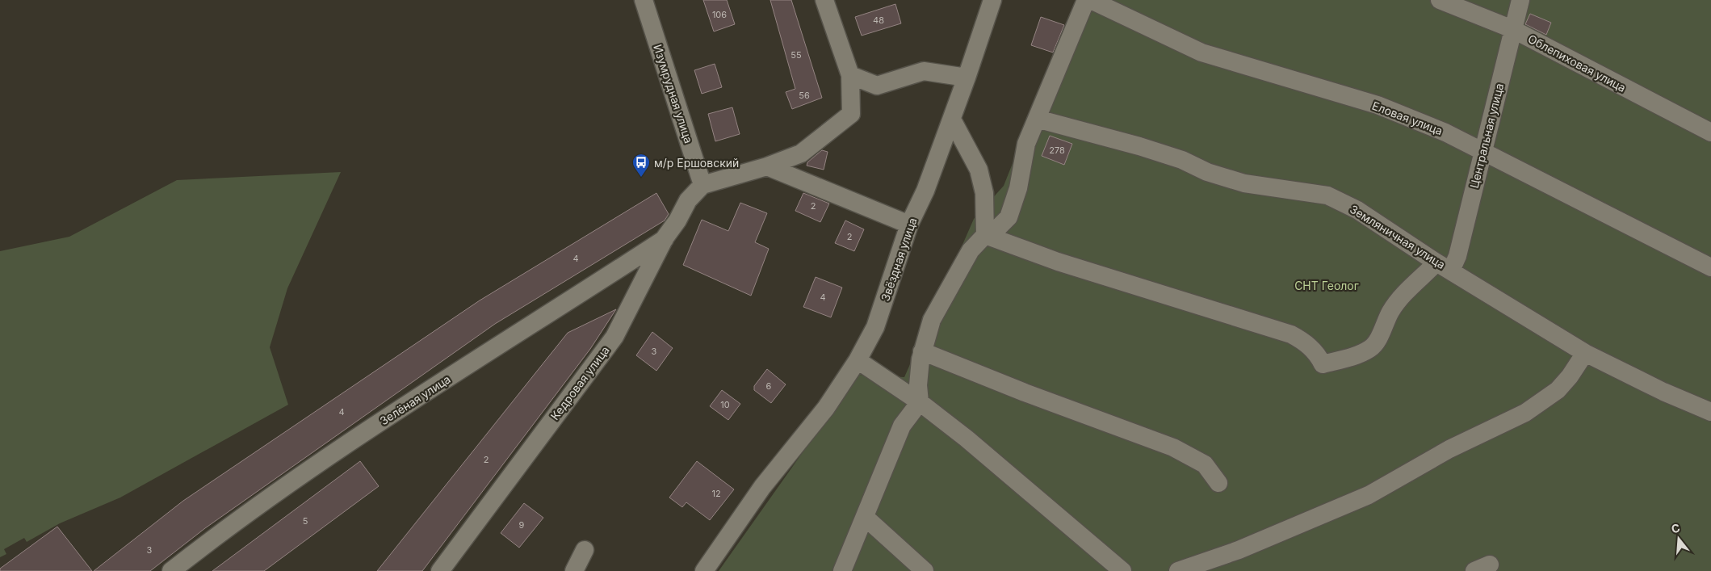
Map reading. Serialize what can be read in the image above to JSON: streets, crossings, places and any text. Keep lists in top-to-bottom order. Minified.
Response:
{"streets":{"street":["Облепиховая улица","Изумрудная улица","Еловая улица","Центральная улица","Земляничная улица","Звёздная улица","Кедровая улица","Зелёная улица"]},"crossings":[["Облепиховая улица","Центральная улица"],["Изумрудная улица","Кедровая улица"],["Еловая улица","Центральная улица"],["Центральная улица","Земляничная улица"],["Кедровая улица","Зелёная улица"]],"parks":["СНТ Геолог"],"places":{"bus stop":["м/р Ершовский"]},"house_numbers":["106","48","55","56","278","2","2","4","4","3","6","10","4","2","12","5","9","3"],"north":"top"}
